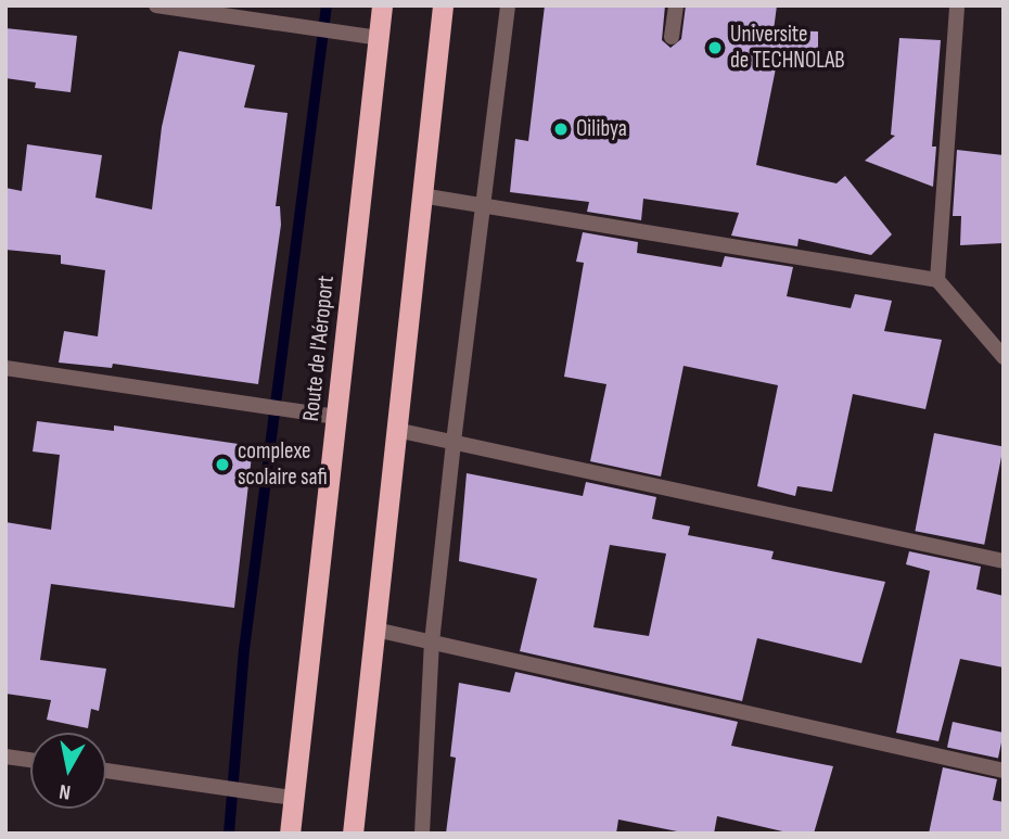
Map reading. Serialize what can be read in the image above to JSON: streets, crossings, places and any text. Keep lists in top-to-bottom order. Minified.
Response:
{"streets":{"highway":["Route de l'Aéroport"]},"places":["Universite de TECHNOLAB","Oilibya","complexe scolaire safi"],"north":"bottom"}
